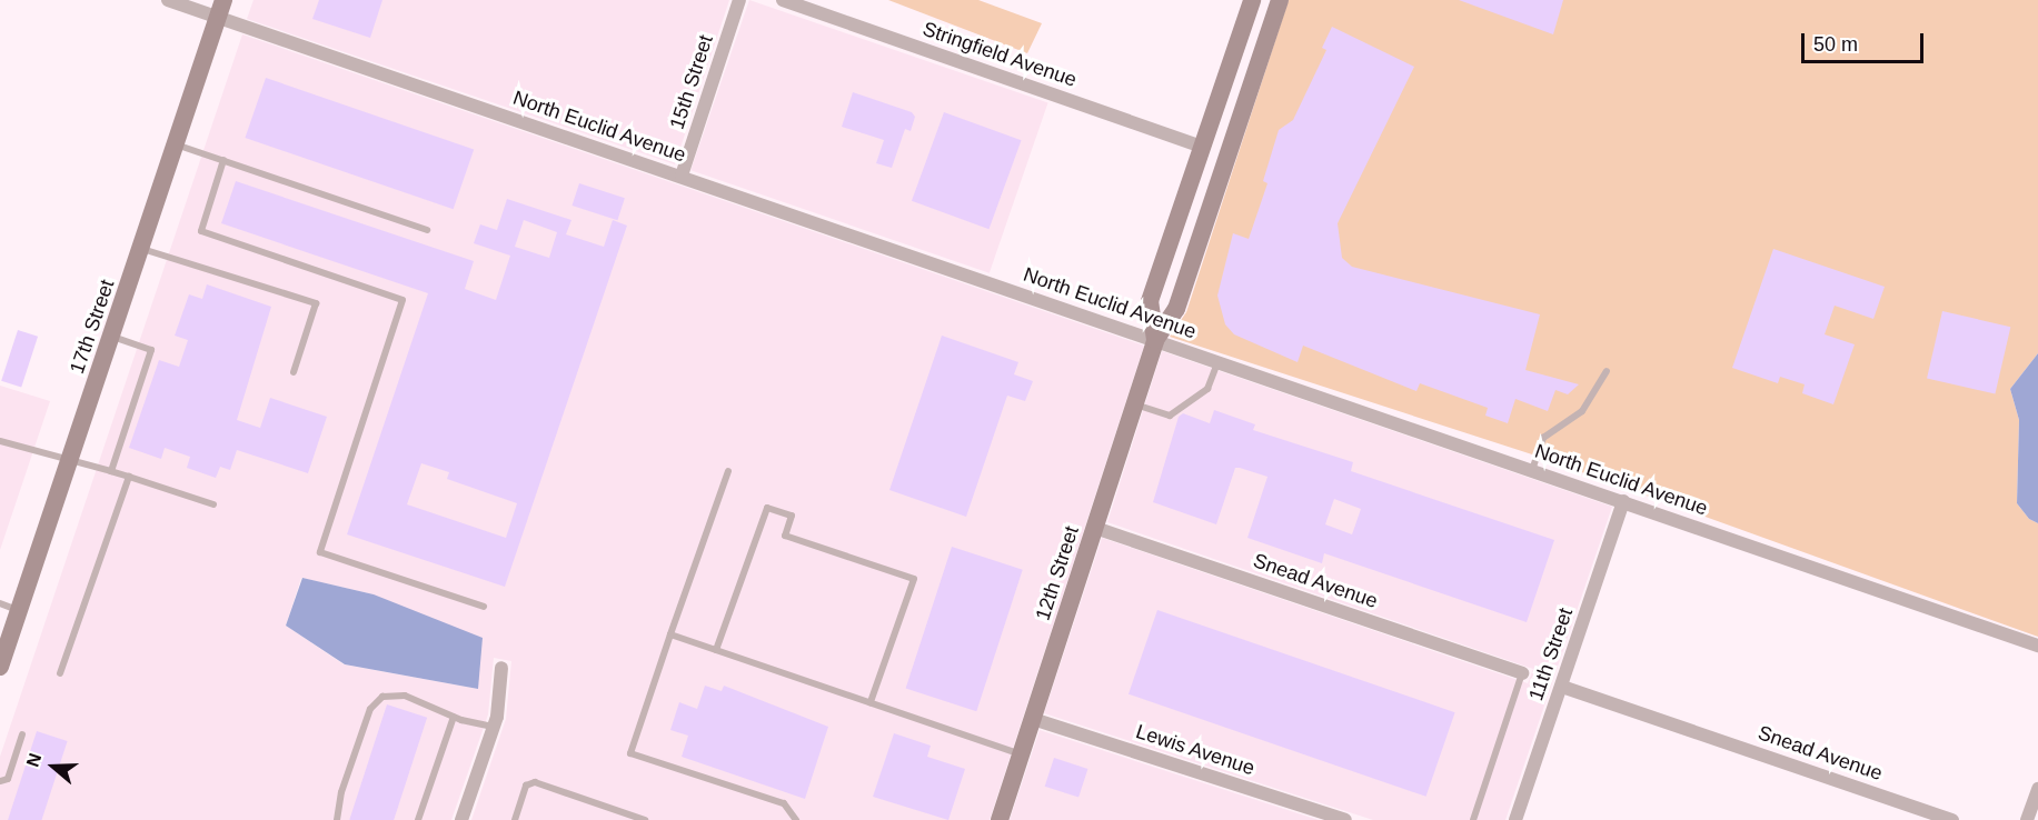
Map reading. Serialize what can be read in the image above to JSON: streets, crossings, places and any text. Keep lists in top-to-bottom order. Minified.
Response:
{"streets":{"street":["Stringfield Avenue","15th Street","North Euclid Avenue","17th Street","12th Street","Snead Avenue","11th Street","Lewis Avenue"]},"crossings":[["Stringfield Avenue","12th Street"],["15th Street","North Euclid Avenue"],["North Euclid Avenue","17th Street"],["North Euclid Avenue","12th Street"],["North Euclid Avenue","11th Street"],["12th Street","Snead Avenue"],["12th Street","Lewis Avenue"],["Snead Avenue","11th Street"]],"scale_bar":"50 m","north":"left"}
